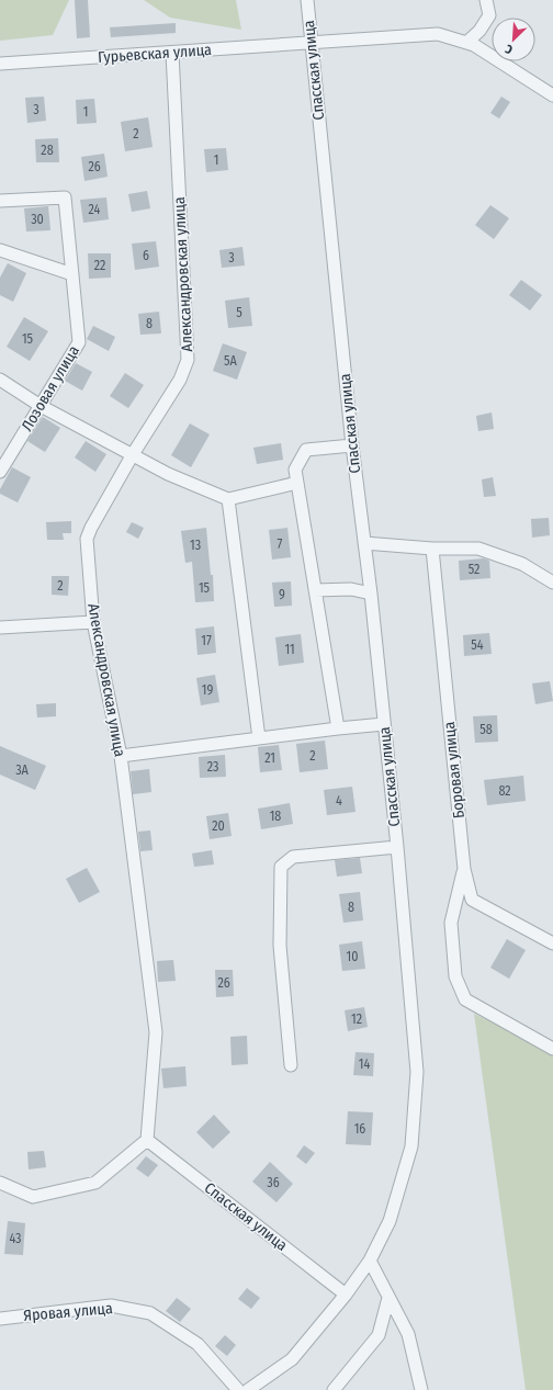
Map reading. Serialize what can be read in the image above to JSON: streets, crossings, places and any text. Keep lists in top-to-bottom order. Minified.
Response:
{"streets":{"street":["Гурьевская улица","Спасская улица","Александровская улица","Лозовая улица","Боровая улица","Яровая улица"]},"crossings":[["Гурьевская улица","Спасская улица"],["Гурьевская улица","Александровская улица"],["Спасская улица","Александровская улица"]],"house_numbers":["3","1","2","28","1","26","24","30","6","3","22","5","8","15","5А","7","13","52","2","15","9","17","54","11","19","58","2","21","23","3А","82","4","18","20","8","10","26","12","14","16","36","43"],"north":"bottom left"}
